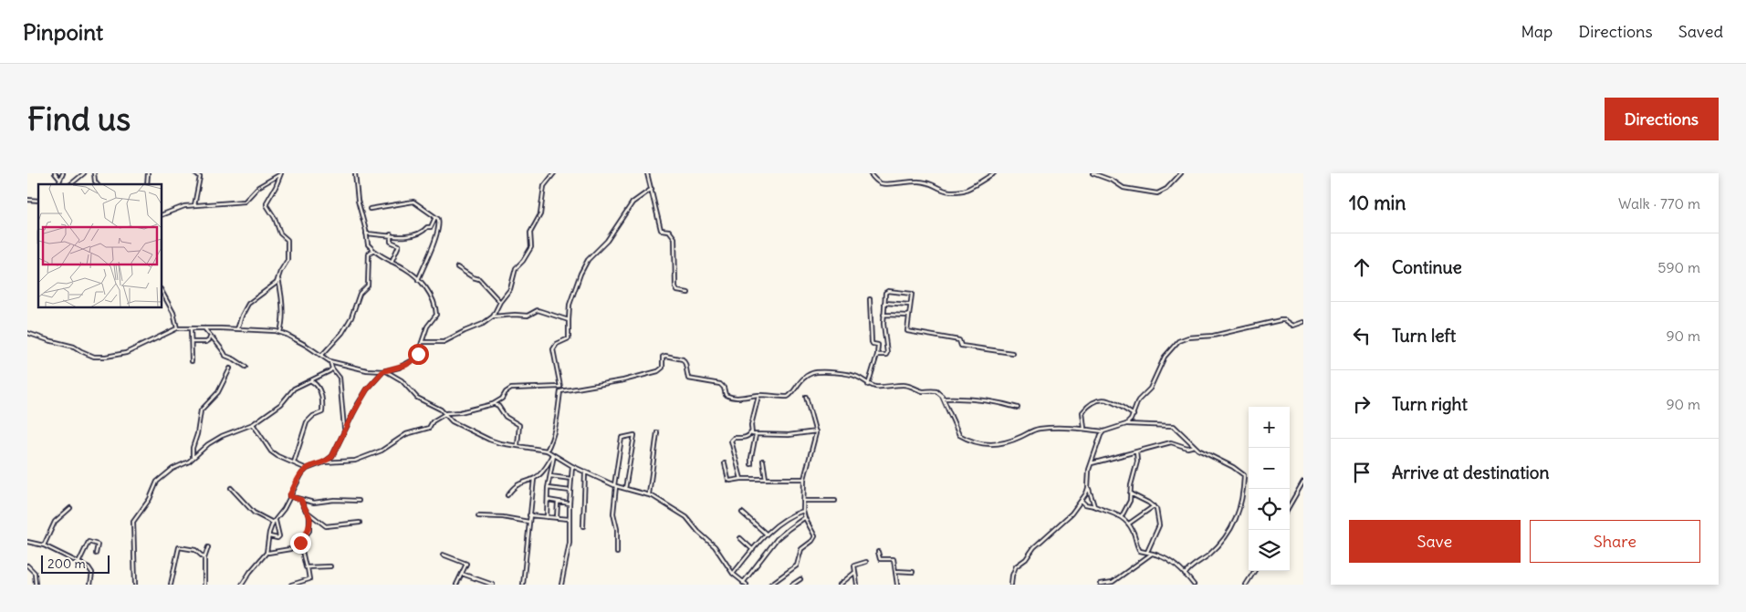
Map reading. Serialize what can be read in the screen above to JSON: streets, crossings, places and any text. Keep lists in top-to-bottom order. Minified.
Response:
{"scale_bar":"200 m","page":{"header":"Pinpoint","nav":["Map","Directions","Saved"],"buttons":["Directions",["Save","Share"]],"title":"Find us","heading":["10 min","Walk · 770 m"],"list":[["Continue","590 m"],["Turn left","90 m"],["Turn right","90 m"],"Arrive at destination"],"map_buttons":["+","−"],"scale":"200 m"}}
